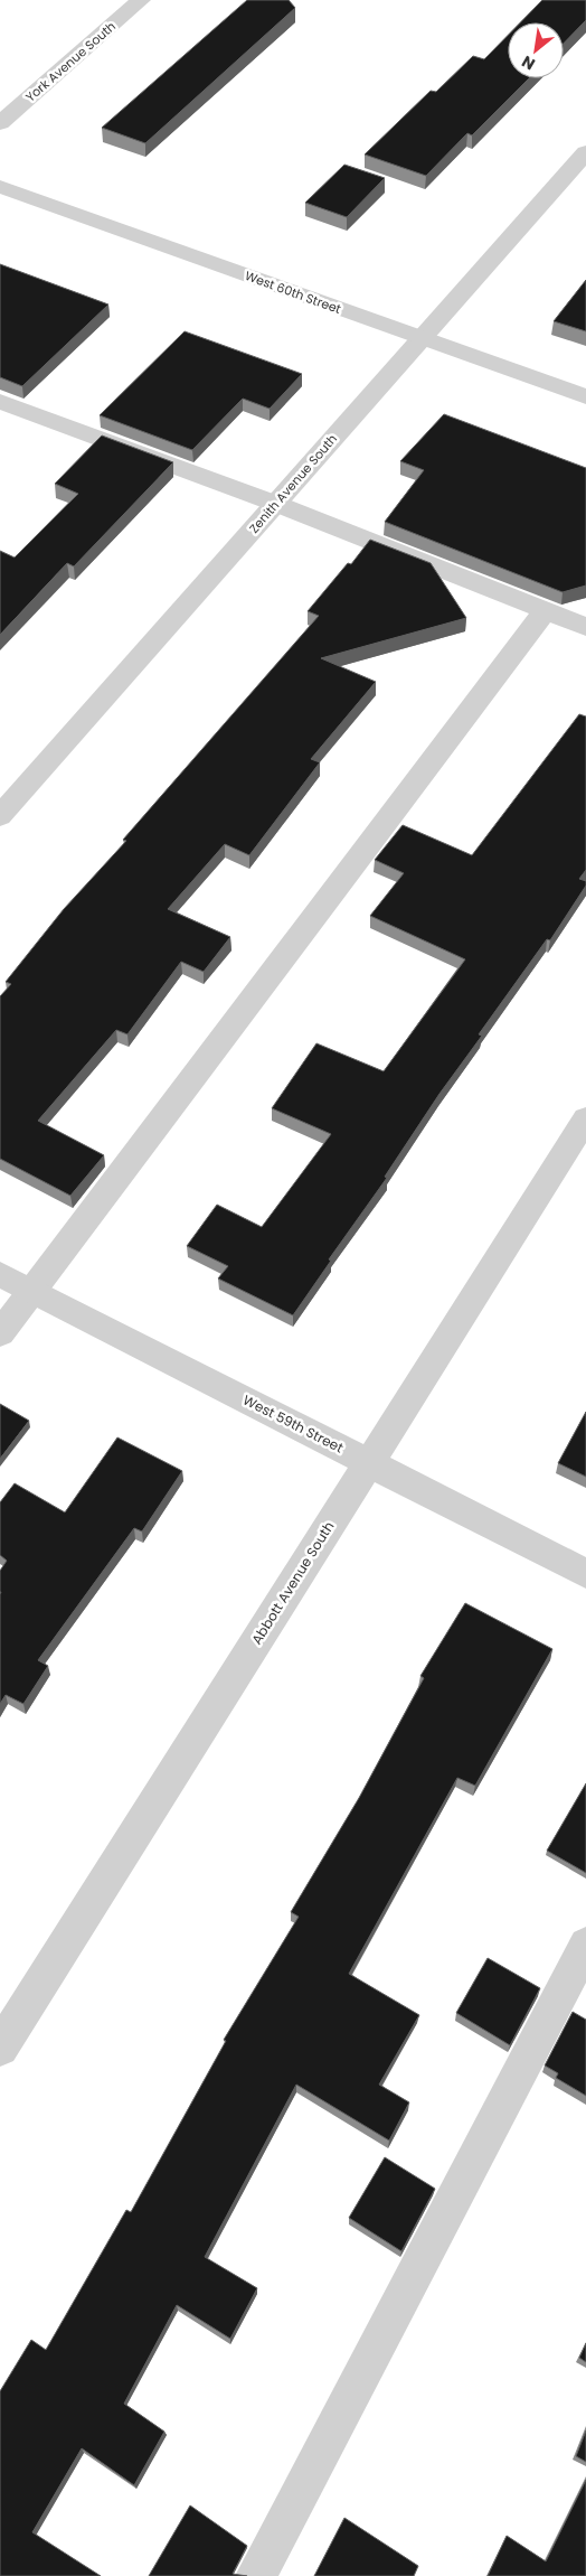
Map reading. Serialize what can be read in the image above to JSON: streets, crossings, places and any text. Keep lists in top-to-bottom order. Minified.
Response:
{"streets":{"street":["York Avenue South","West 60th Street","Zenith Avenue South","West 59th Street","Abbott Avenue South"]},"crossings":[["West 60th Street","Zenith Avenue South"],["West 59th Street","Abbott Avenue South"]],"north":"bottom left"}
